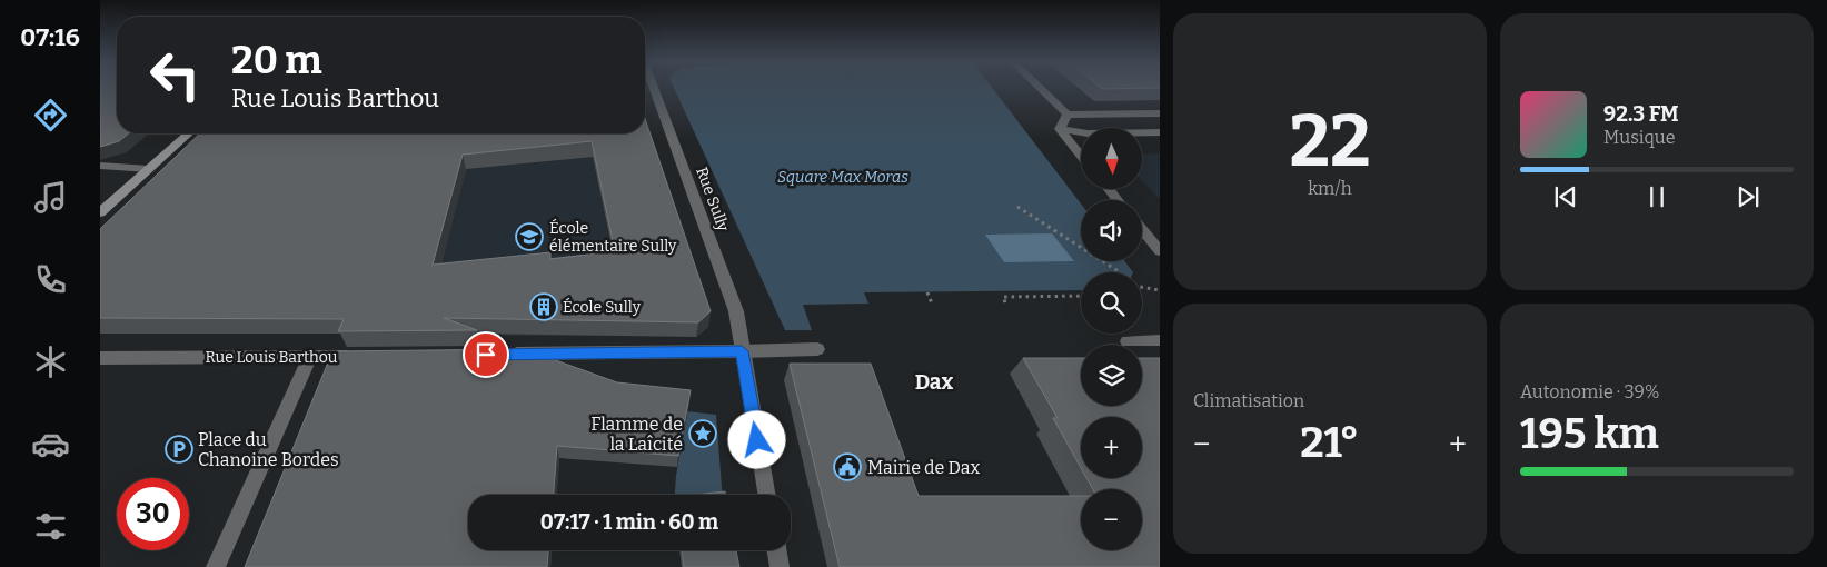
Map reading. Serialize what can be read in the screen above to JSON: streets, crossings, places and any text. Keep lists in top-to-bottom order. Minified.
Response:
{"streets":{"street":["Rue Sully","Rue Louis Barthou"]},"districts":["Dax"],"parks":["Square Max Moras"],"places":{"school or university":["École élémentaire Sully"],"building":["École Sully"],"place":["Flamme de la Laîcité"],"parking":["Place du Chanoine Bordes"],"public building":["Mairie de Dax"]},"north":"bottom","page":{"tabs":"07:16","tile":[["22","km/h"],"Climatisation",["Autonomie · 39%","195 km"]],"turn":["20 m","Rue Louis Barthou"],"song":["92.3 FM","Musique"],"map_buttons":["+","−"],"heat":["−","21°","+"],"limit":"30","trip":"07:17 · 1 min · 60 m"}}
